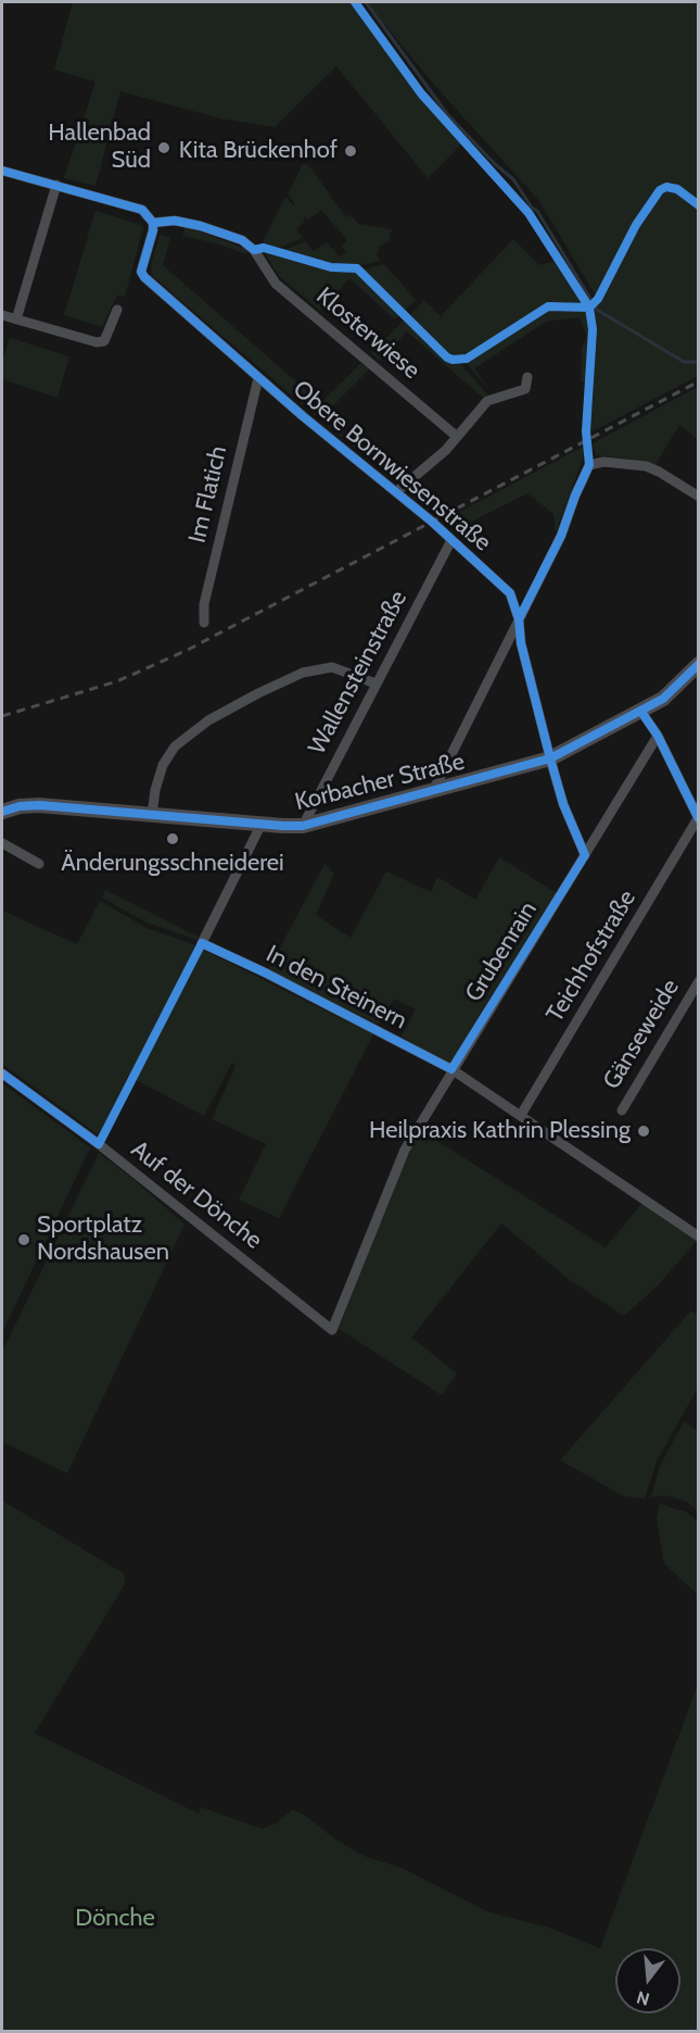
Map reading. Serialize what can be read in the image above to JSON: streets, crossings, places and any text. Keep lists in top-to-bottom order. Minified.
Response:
{"streets":{"street":["Klosterwiese","Obere Bornwiesenstraße","Im Flatich","Wallensteinstraße","Korbacher Straße","Grubenrain","Teichhofstraße","In den Steinern","Gänseweide","Auf der Dönche"]},"crossings":[["Klosterwiese","Obere Bornwiesenstraße"],["Obere Bornwiesenstraße","Im Flatich"],["Obere Bornwiesenstraße","Wallensteinstraße"],["Obere Bornwiesenstraße","Korbacher Straße"],["Obere Bornwiesenstraße","Grubenrain"],["Wallensteinstraße","Korbacher Straße"],["Korbacher Straße","In den Steinern"],["Grubenrain","In den Steinern"],["Grubenrain","Auf der Dönche"],["Teichhofstraße","In den Steinern"]],"parks":["Dönche"],"places":["Hallenbad Süd","Kita Brückenhof","Änderungsschneiderei","Heilpraxis Kathrin Plessing","Sportplatz Nordshausen"],"north":"bottom"}
